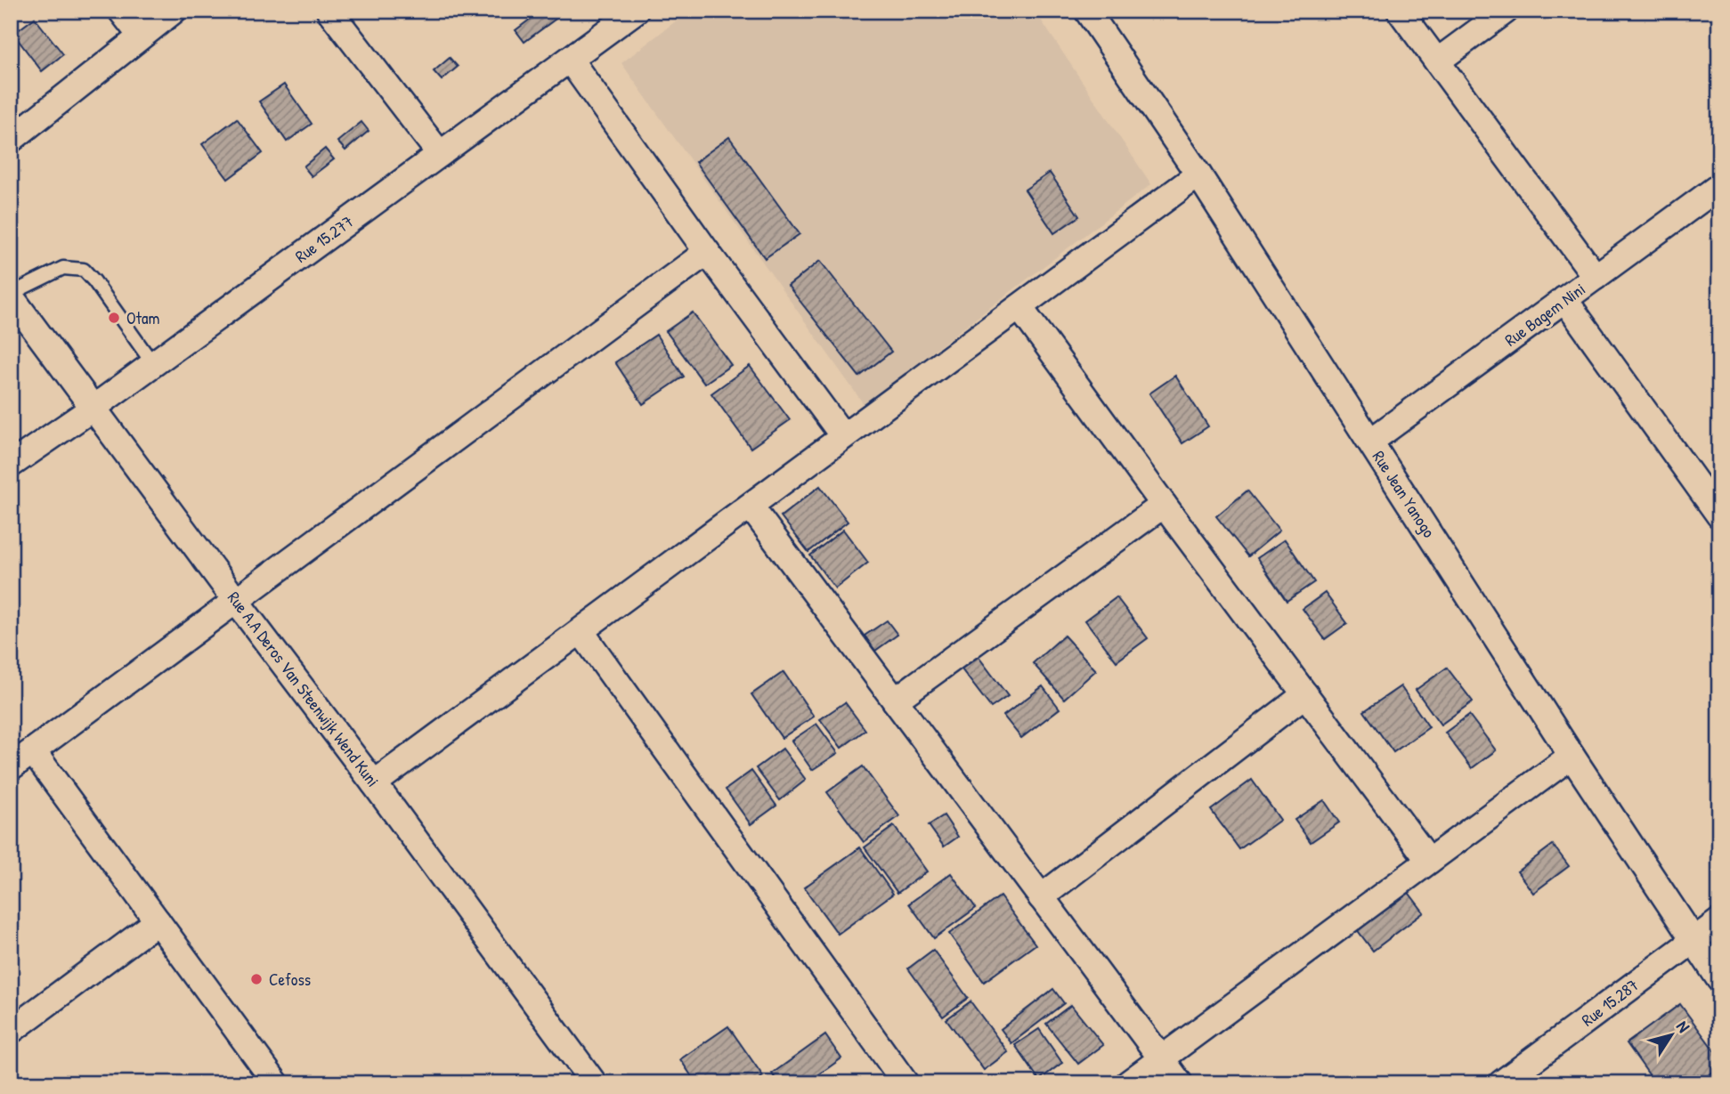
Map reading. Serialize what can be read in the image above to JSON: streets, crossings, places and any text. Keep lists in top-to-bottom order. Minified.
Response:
{"streets":{"street":["Rue 15.277","Rue Bagem Nini","Rue Jean Yanogo","Rue A.A Deros Van Steenwijk Wend Kuni","Rue 15.287"]},"crossings":[["Rue 15.277","Rue A.A Deros Van Steenwijk Wend Kuni"],["Rue Bagem Nini","Rue Jean Yanogo"],["Rue Jean Yanogo","Rue 15.287"]],"places":["Otam","Cefoss"],"north":"top right"}
